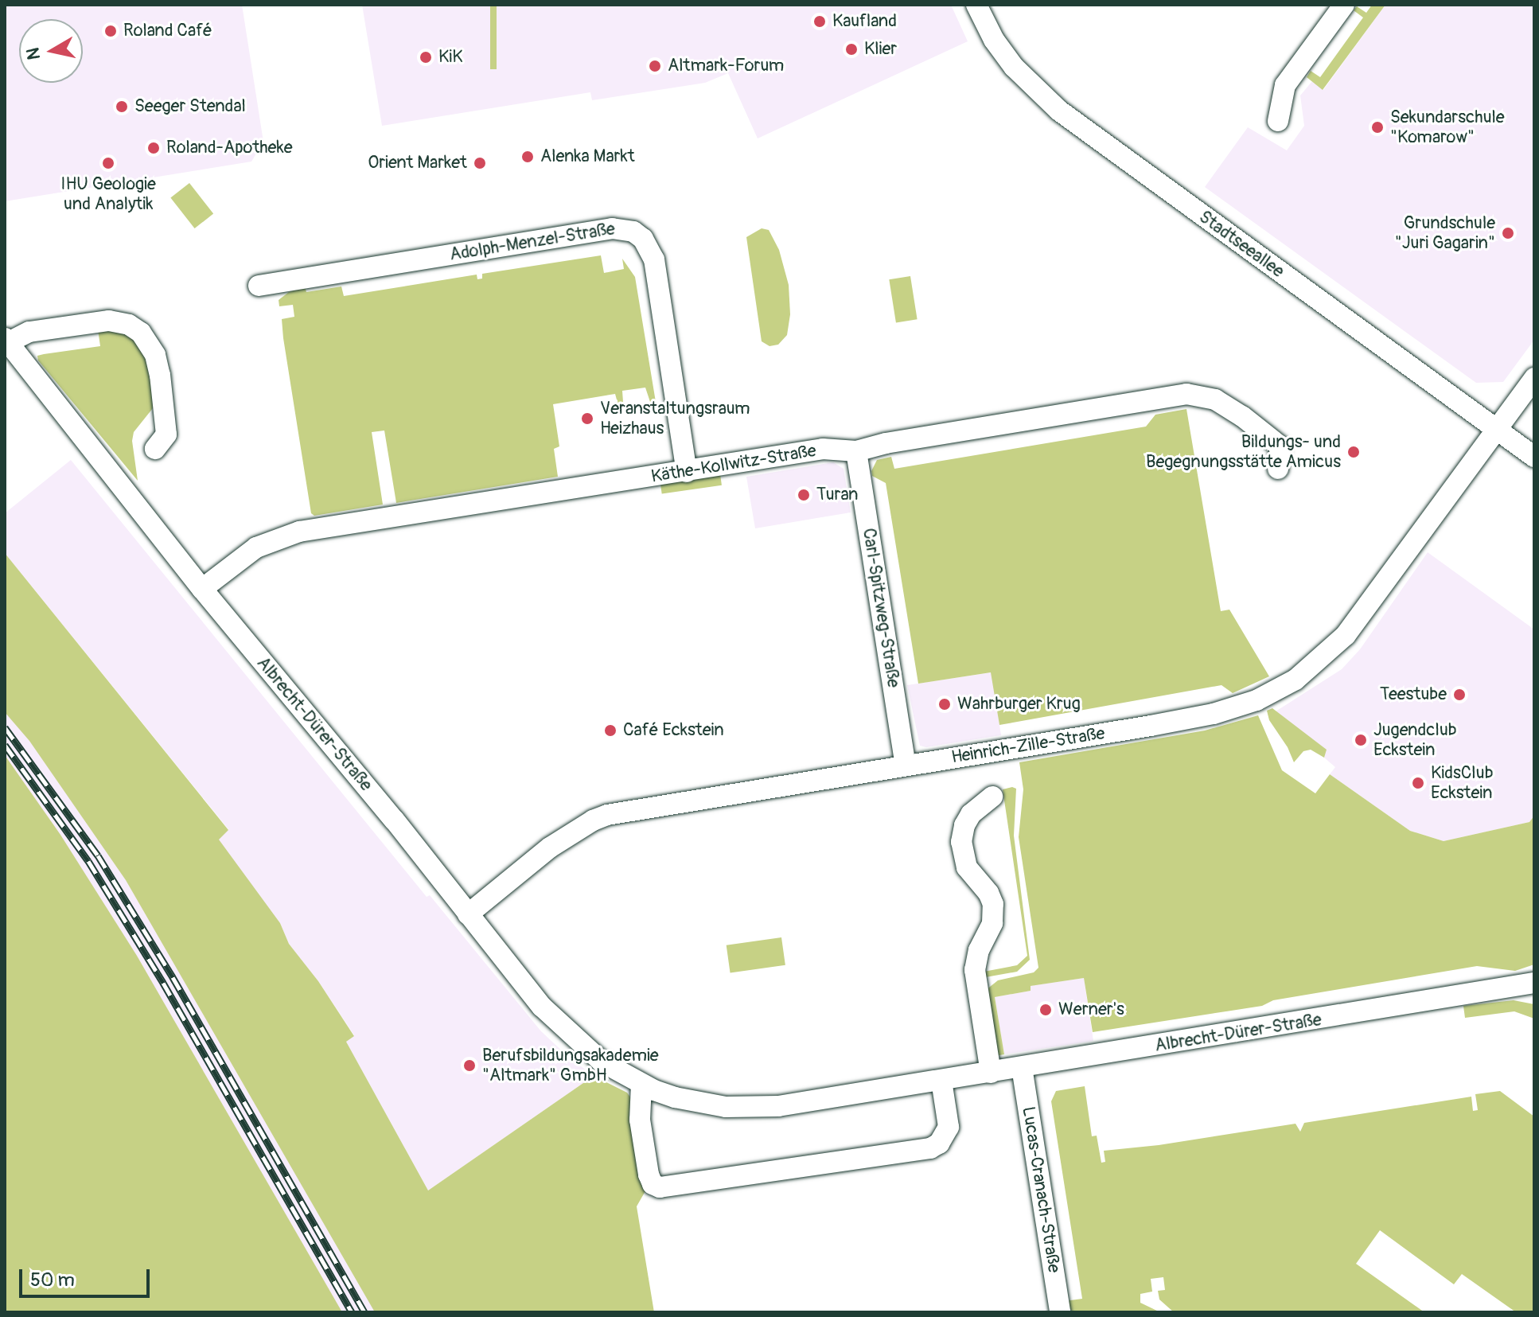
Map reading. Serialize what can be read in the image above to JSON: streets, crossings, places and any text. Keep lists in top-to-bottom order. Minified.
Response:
{"streets":{"street":["Adolph-Menzel-Straße","Stadtseeallee","Käthe-Kollwitz-Straße","Carl-Spitzweg-Straße","Albrecht-Dürer-Straße","Heinrich-Zille-Straße","Lucas-Cranach-Straße"]},"crossings":[["Adolph-Menzel-Straße","Käthe-Kollwitz-Straße"],["Stadtseeallee","Heinrich-Zille-Straße"],["Käthe-Kollwitz-Straße","Carl-Spitzweg-Straße"],["Käthe-Kollwitz-Straße","Albrecht-Dürer-Straße"],["Carl-Spitzweg-Straße","Heinrich-Zille-Straße"],["Albrecht-Dürer-Straße","Heinrich-Zille-Straße"],["Albrecht-Dürer-Straße","Lucas-Cranach-Straße"]],"places":["Kaufland","Roland Café","Klier","KiK","Altmark-Forum","Seeger Stendal","Sekundarschule \"Komarow\"","Roland-Apotheke","Alenka Markt","IHU Geologie und Analytik","Orient Market","Grundschule \"Juri Gagarin\"","Veranstaltungsraum Heizhaus","Bildungs- und Begegnungsstätte Amicus","Turan","Teestube","Wahrburger Krug","Café Eckstein","Jugendclub Eckstein","KidsClub Eckstein","Werner's","Berufsbildungsakademie \"Altmark\" GmbH"],"scale_bar":"50 m","north":"left"}
